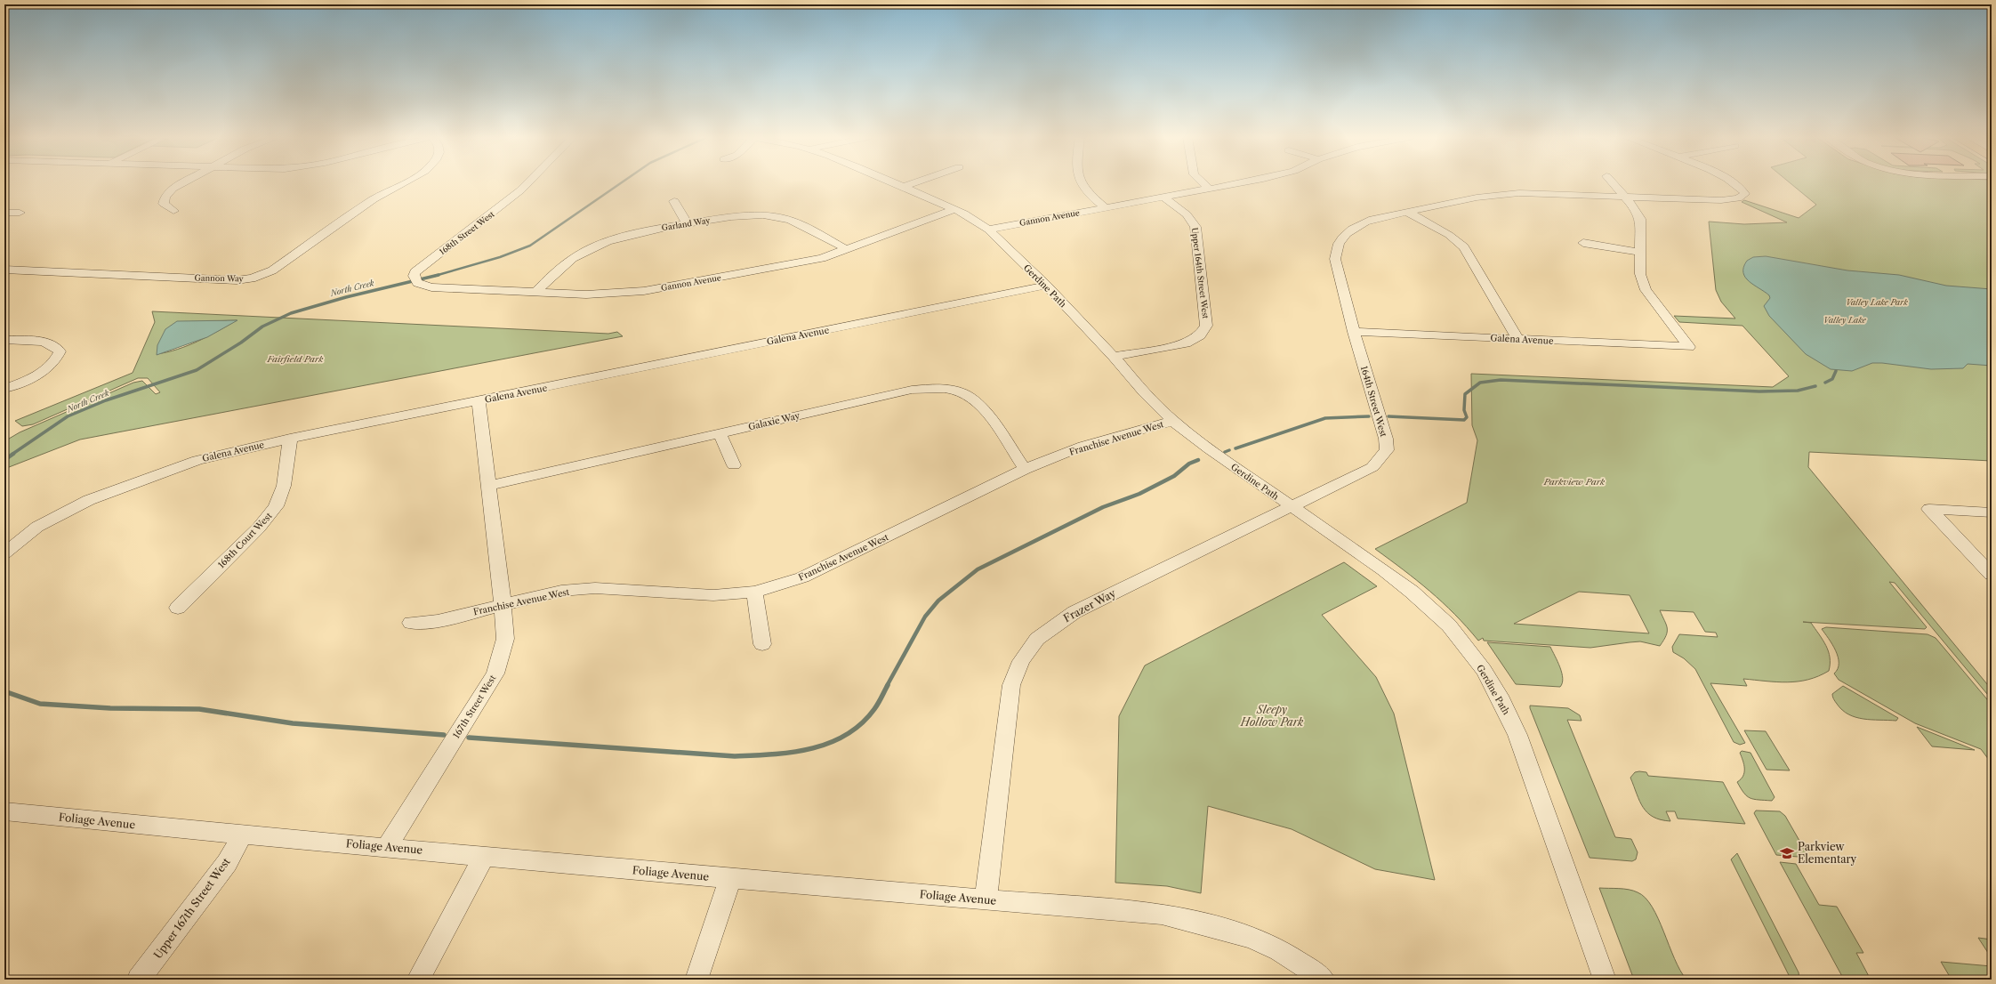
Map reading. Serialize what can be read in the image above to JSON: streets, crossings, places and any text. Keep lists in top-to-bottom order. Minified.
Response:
{"streets":{"street":["Gannon Avenue","Garland Way","168th Street West","Upper 164th Street West","Gannon Way","Gerdine Path","Galena Avenue","164th Street West","Galaxie Way","Franchise Avenue West","168th Court West","Frazer Way","167th Street West","Foliage Avenue","Upper 167th Street West"]},"crossings":[["Gannon Avenue","Garland Way"],["Gannon Avenue","168th Street West"],["Gannon Avenue","Upper 164th Street West"],["Gannon Avenue","Gerdine Path"],["Upper 164th Street West","Gerdine Path"],["Gerdine Path","Galena Avenue"],["Gerdine Path","164th Street West"],["Gerdine Path","Franchise Avenue West"],["Gerdine Path","Frazer Way"],["Galena Avenue","164th Street West"],["Galena Avenue","168th Court West"],["Galena Avenue","167th Street West"],["164th Street West","Frazer Way"],["Galaxie Way","Franchise Avenue West"],["Galaxie Way","167th Street West"],["Franchise Avenue West","167th Street West"],["Frazer Way","Foliage Avenue"],["167th Street West","Foliage Avenue"],["Foliage Avenue","Upper 167th Street West"]],"water":["North Creek","Valley Lake"],"parks":["Valley Lake Park","Fairfield Park","Parkview Park","Sleepy Hollow Park"],"places":{"school or university":["Parkview Elementary"]}}
